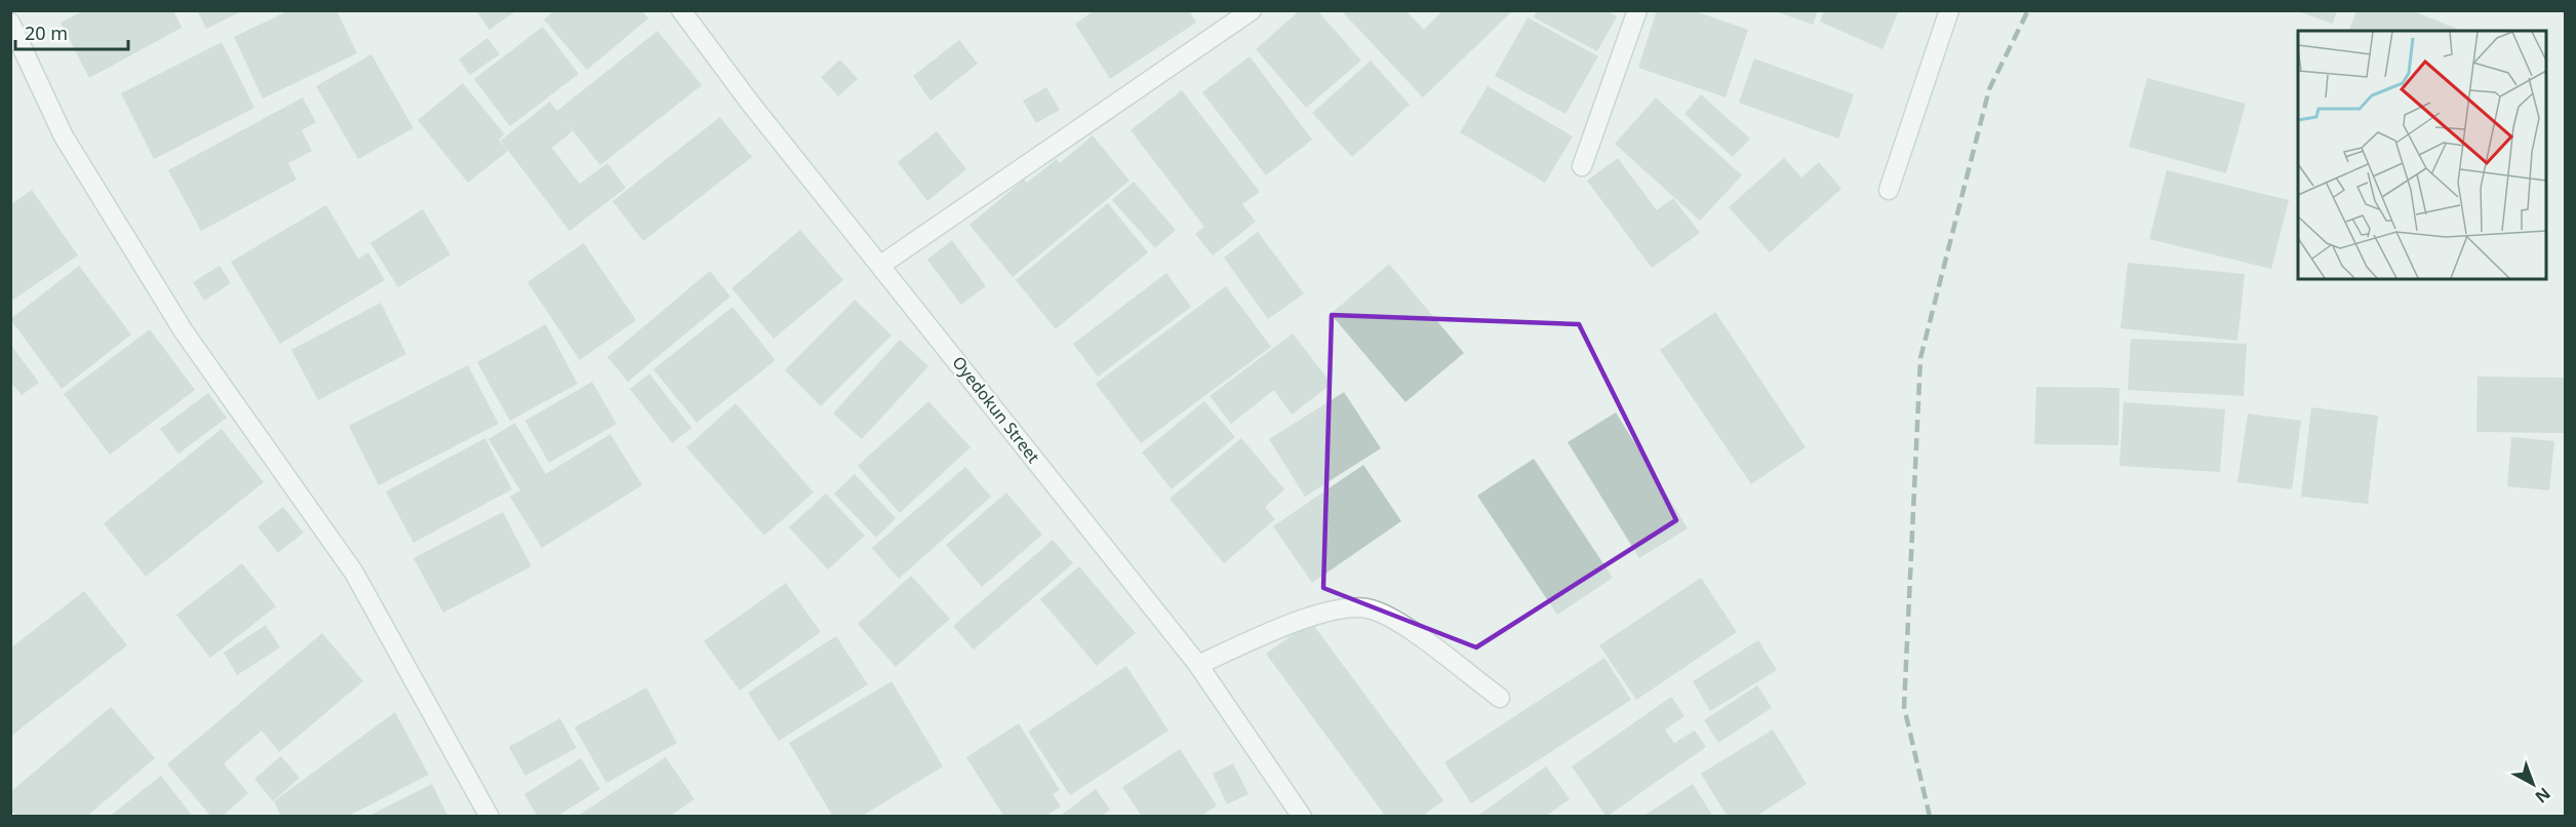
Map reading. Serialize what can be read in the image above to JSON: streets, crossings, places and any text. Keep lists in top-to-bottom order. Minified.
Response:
{"streets":{"street":["Oyedokun Street"]},"scale_bar":"20 m","north":"bottom right"}
